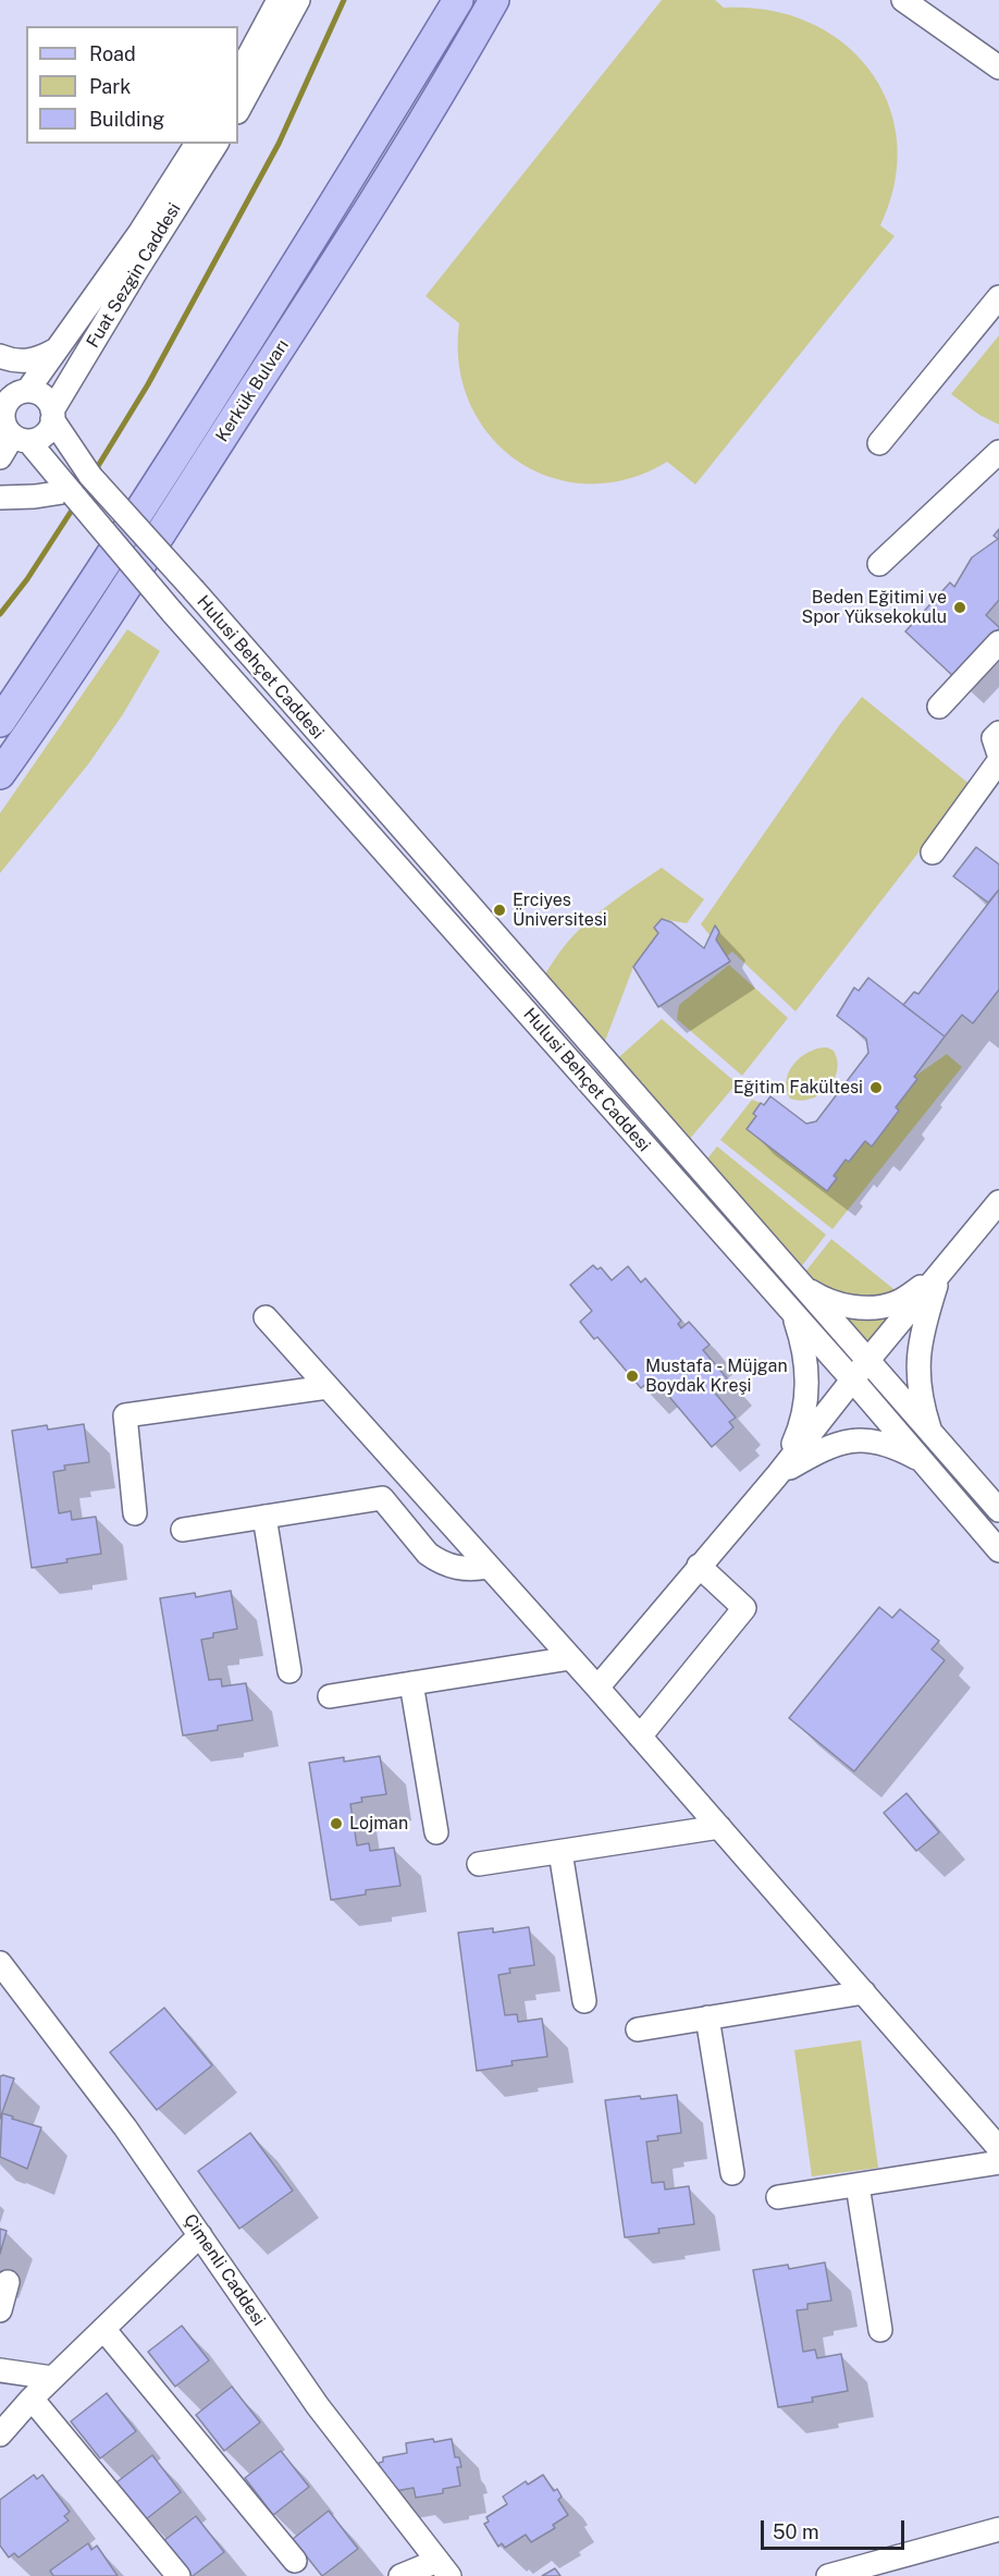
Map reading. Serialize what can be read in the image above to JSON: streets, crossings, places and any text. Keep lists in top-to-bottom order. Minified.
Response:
{"streets":{"main road":["Kerkük Bulvarı"],"street":["Fuat Sezgin Caddesi","Hulusi Behçet Caddesi","Çimenli Caddesi"]},"crossings":[["Fuat Sezgin Caddesi","Hulusi Behçet Caddesi"]],"places":["Beden Eğitimi ve Spor Yüksekokulu","Erciyes Üniversitesi","Eğitim Fakültesi","Mustafa - Müjgan Boydak Kreşi","Lojman"],"legend":["Road","Park","Building"],"scale_bar":"50 m"}
